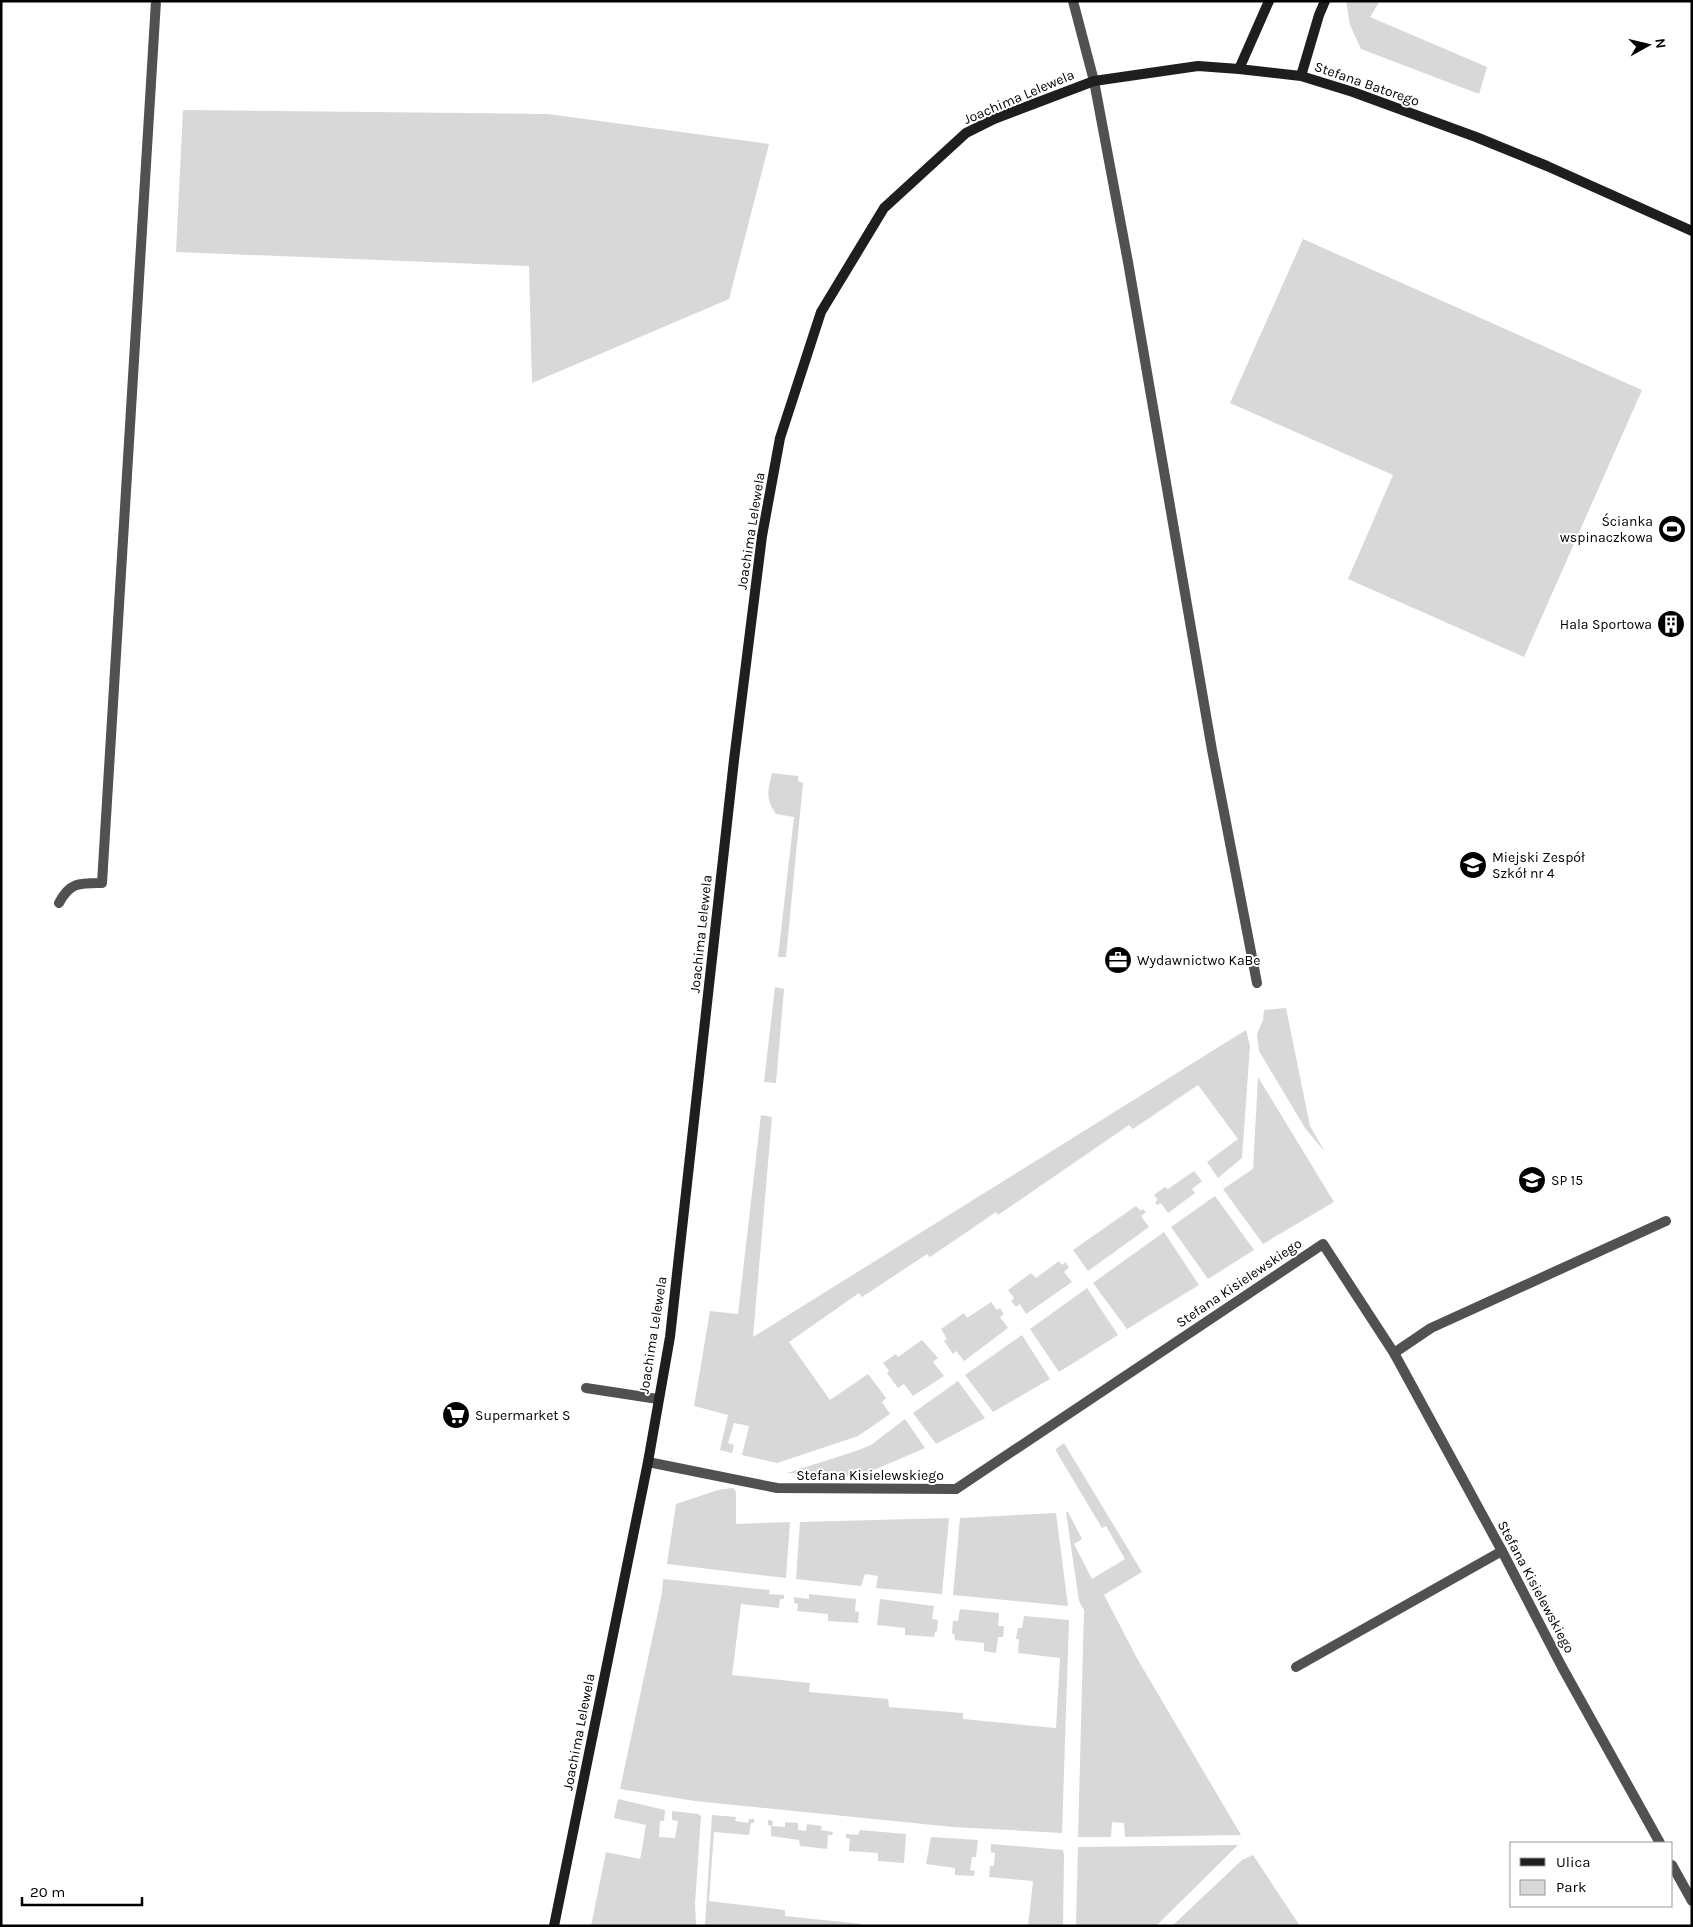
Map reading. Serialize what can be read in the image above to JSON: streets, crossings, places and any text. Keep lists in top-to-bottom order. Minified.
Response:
{"streets":{"street":["Stefana Batorego","Joachima Lelewela","Stefana Kisielewskiego"]},"crossings":[["Stefana Batorego","Joachima Lelewela"],["Joachima Lelewela","Stefana Kisielewskiego"]],"places":{"sports":["Ścianka wspinaczkowa"],"building":["Hala Sportowa"],"school or university":["Miejski Zespół Szkół nr 4","SP 15"],"office":["Wydawnictwo KaBe"],"supermarket":["Supermarket S"]},"legend":["Ulica","Park"],"scale_bar":"20 m","north":"right"}
